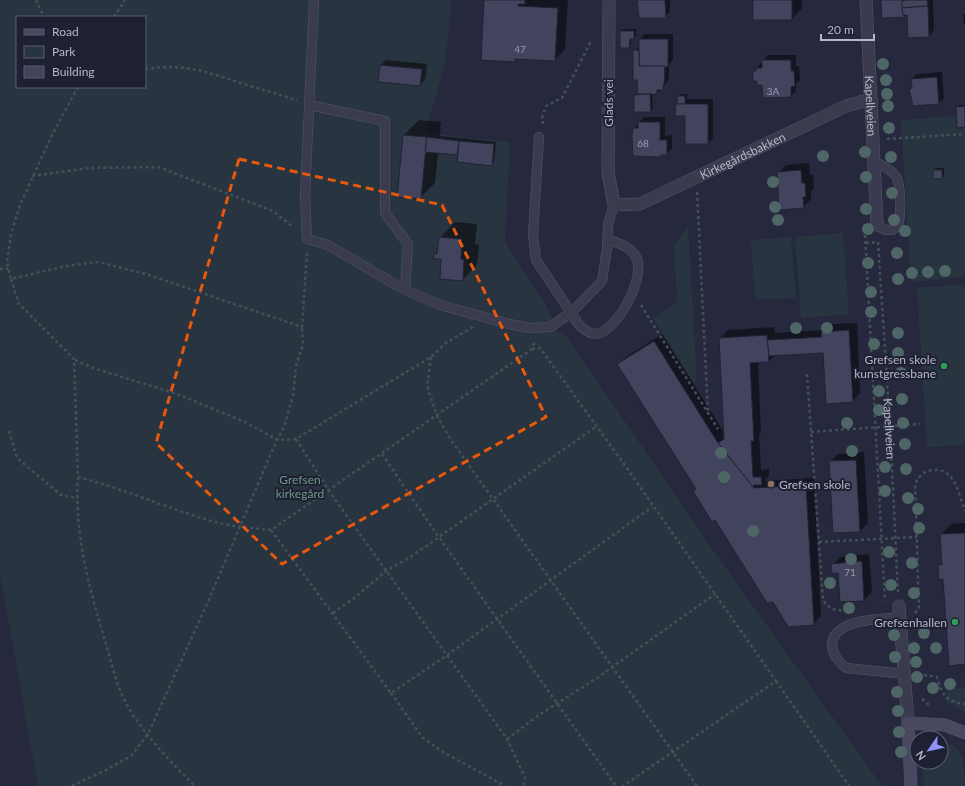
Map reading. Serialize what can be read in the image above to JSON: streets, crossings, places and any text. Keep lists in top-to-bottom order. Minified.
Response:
{"streets":{"street":["Glads vei","Kapellveien","Kirkegårdsbakken"]},"crossings":[["Glads vei","Kirkegårdsbakken"],["Kapellveien","Kirkegårdsbakken"]],"parks":["Grefsen kirkegård"],"places":["Grefsen skole kunstgressbane","Grefsen skole","Grefsenhallen"],"house_numbers":["47","3A","68","71"],"legend":["Road","Park","Building"],"scale_bar":"20 m","north":"bottom left"}
